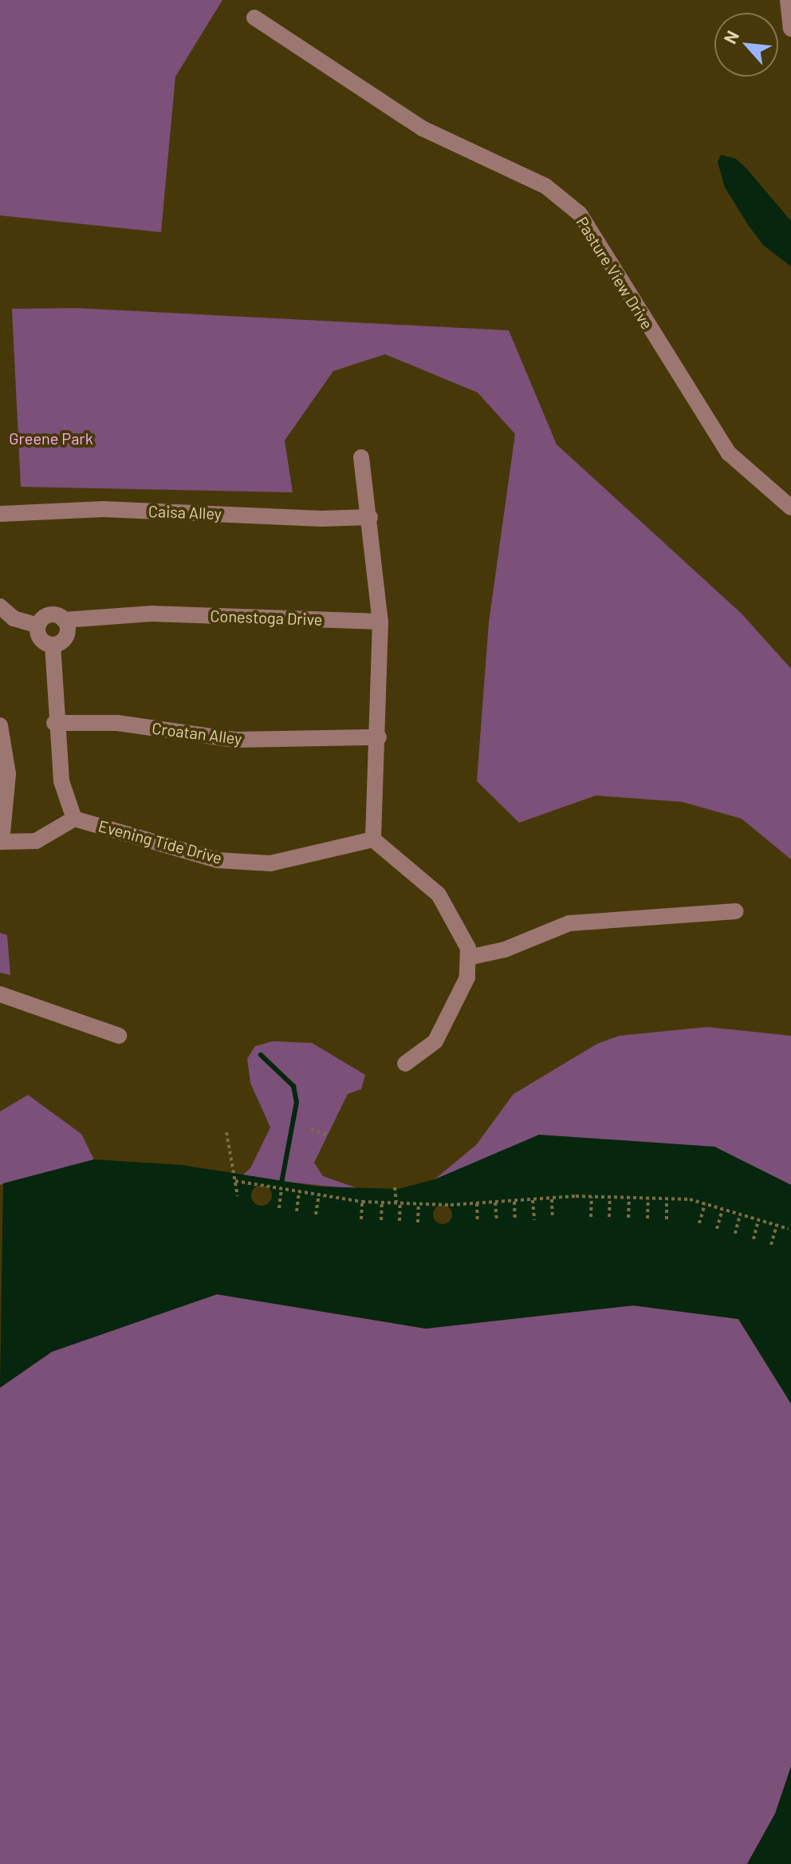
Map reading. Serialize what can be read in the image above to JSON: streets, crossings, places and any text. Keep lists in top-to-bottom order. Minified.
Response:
{"streets":{"street":["Pasture View Drive","Caisa Alley","Conestoga Drive","Croatan Alley","Evening Tide Drive"]},"parks":["Greene Park"],"north":"top left"}
